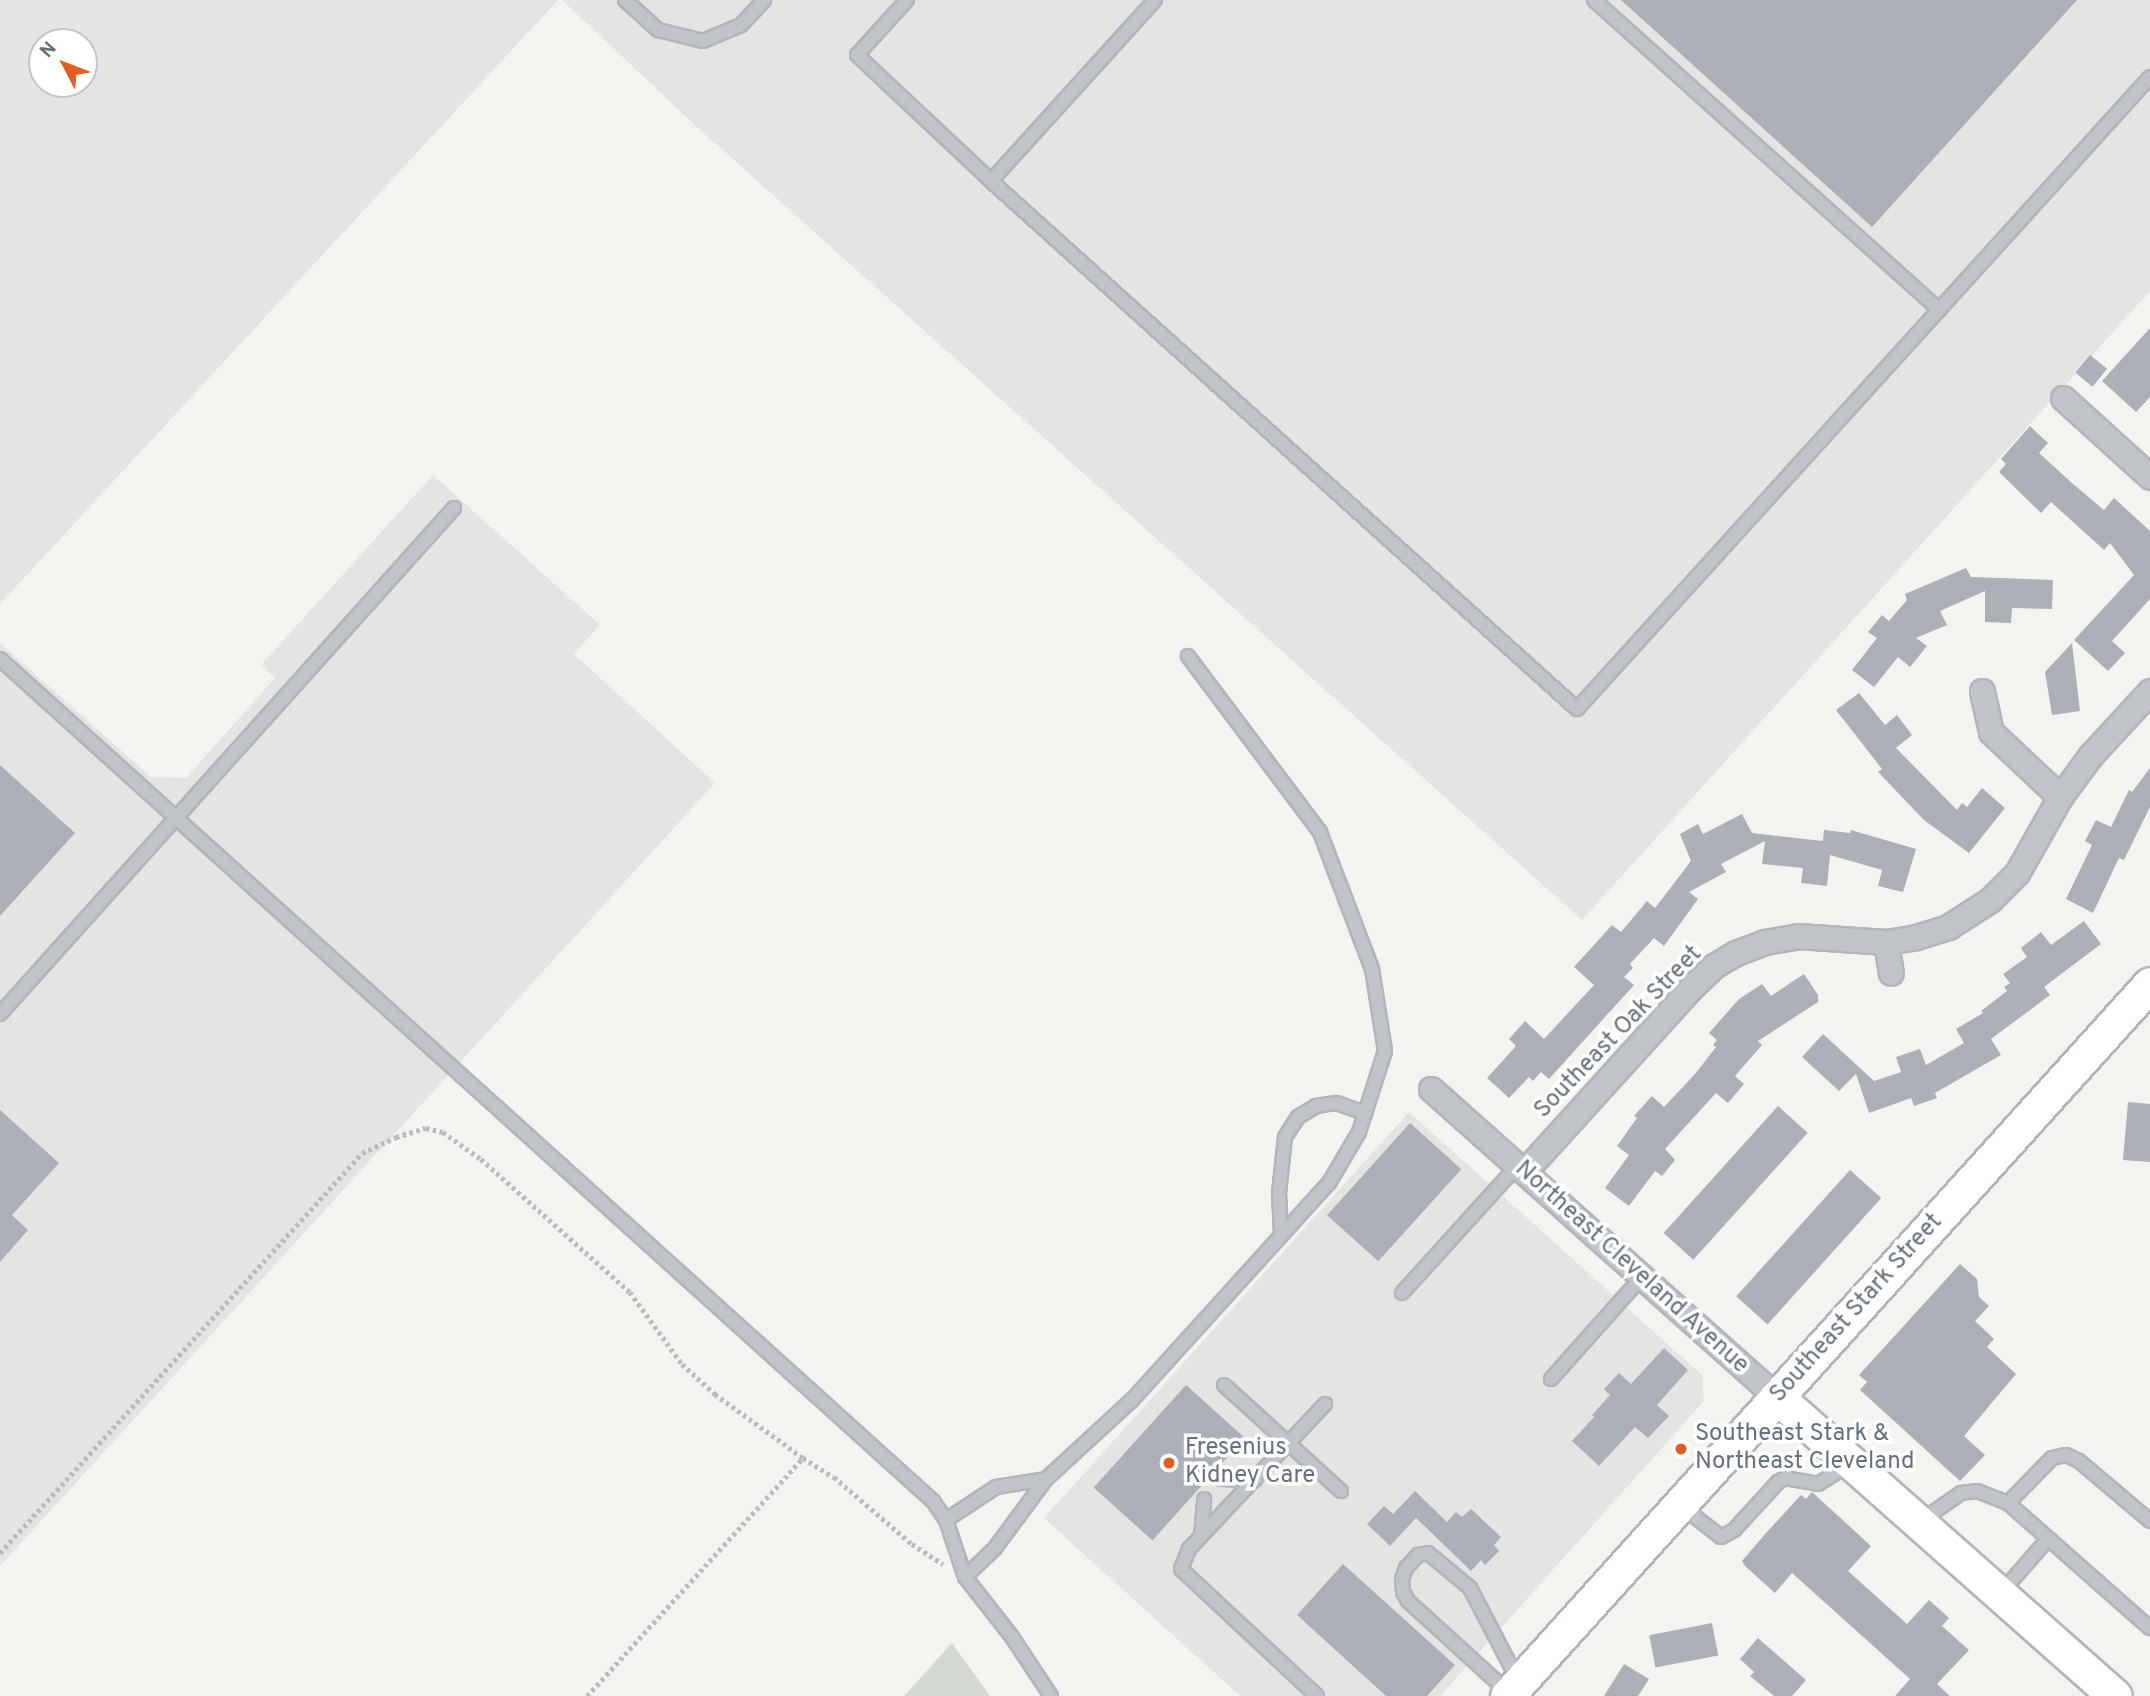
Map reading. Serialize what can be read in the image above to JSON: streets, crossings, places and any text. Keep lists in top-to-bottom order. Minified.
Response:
{"streets":{"main road":["Northeast Cleveland Avenue","Southeast Stark Street"],"street":["Southeast Oak Street"]},"crossings":[["Southeast Oak Street","Northeast Cleveland Avenue"],["Northeast Cleveland Avenue","Southeast Stark Street"]],"places":["Southeast Stark & Northeast Cleveland","Fresenius Kidney Care"],"north":"top left"}
